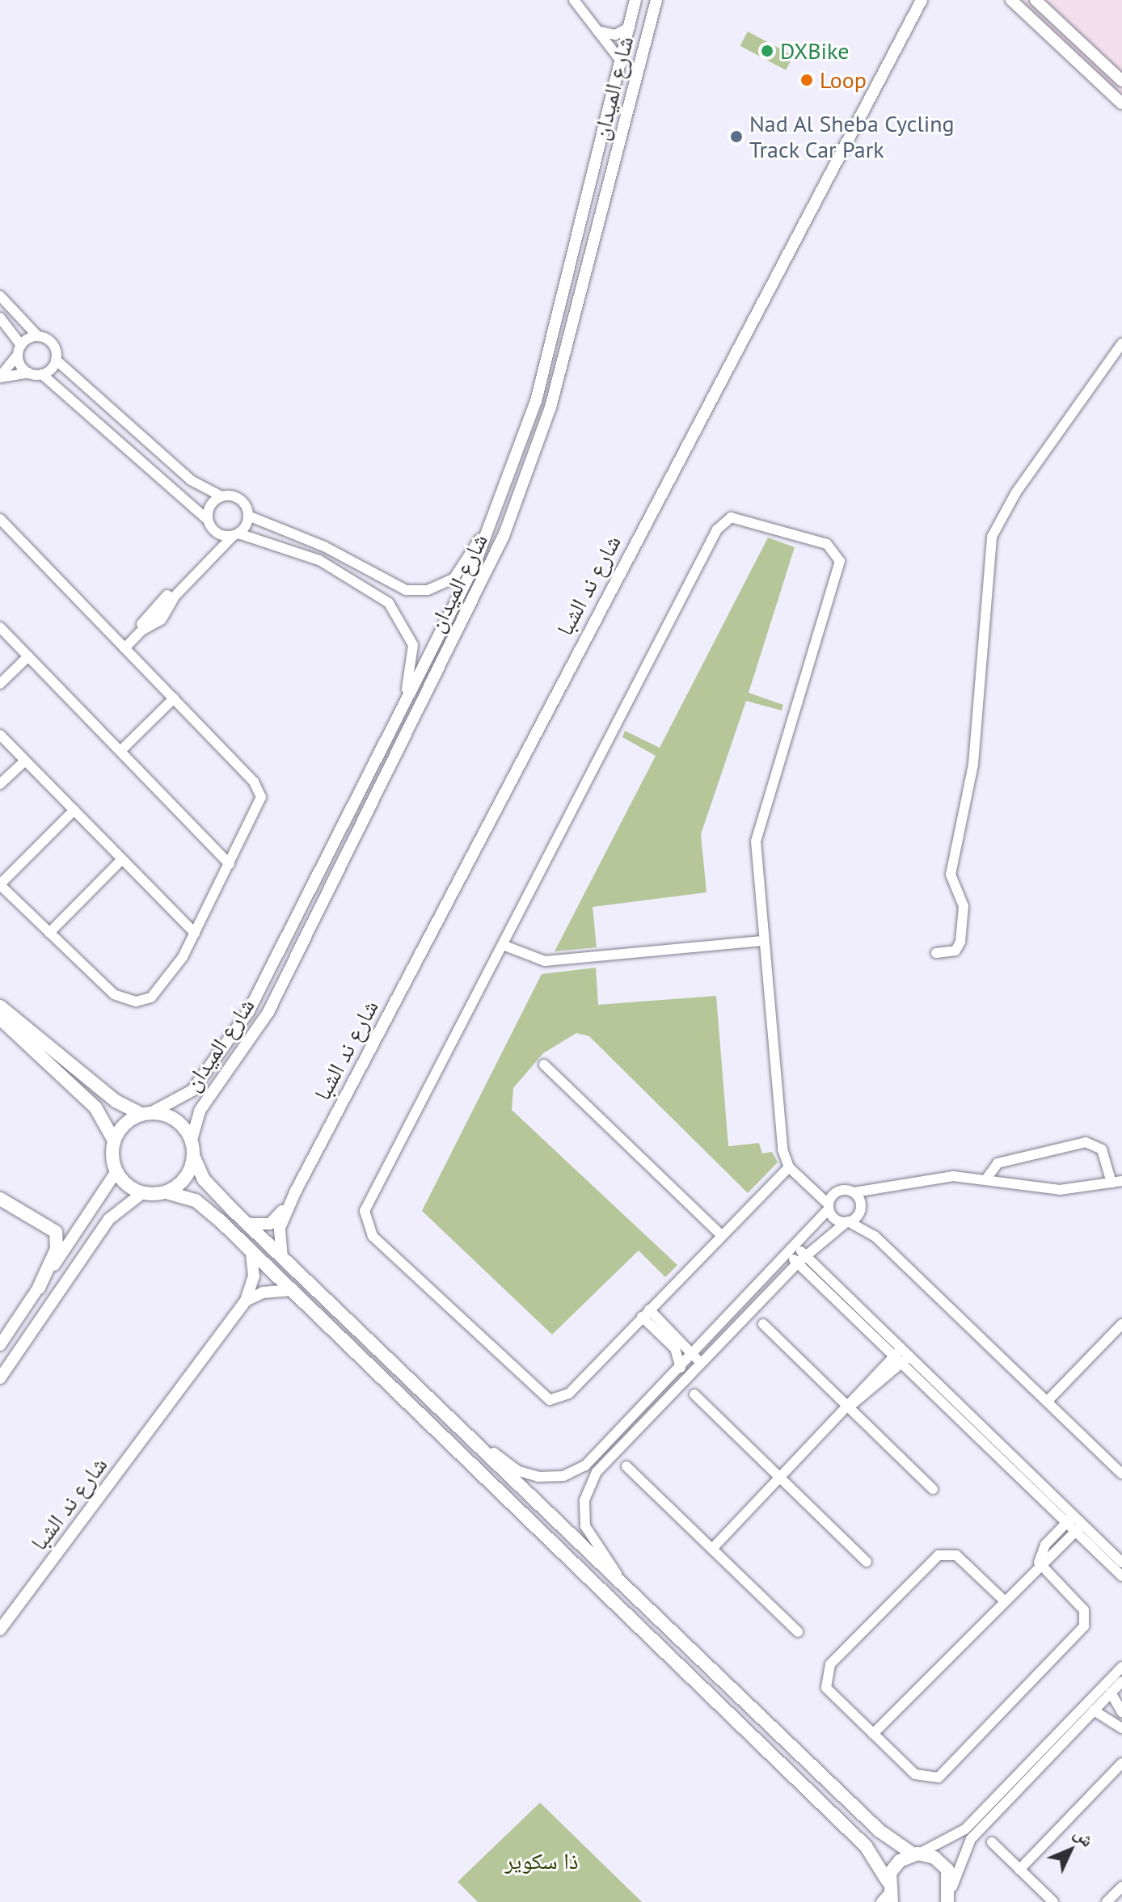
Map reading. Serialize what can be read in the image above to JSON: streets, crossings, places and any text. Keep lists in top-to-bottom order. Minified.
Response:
{"streets":{"street":["شارع الميدان","شارع ند الشبا"]},"parks":["ذا سكوير"],"places":["DXBike","Loop","Nad Al Sheba Cycling Track Car Park"],"north":"top right"}
